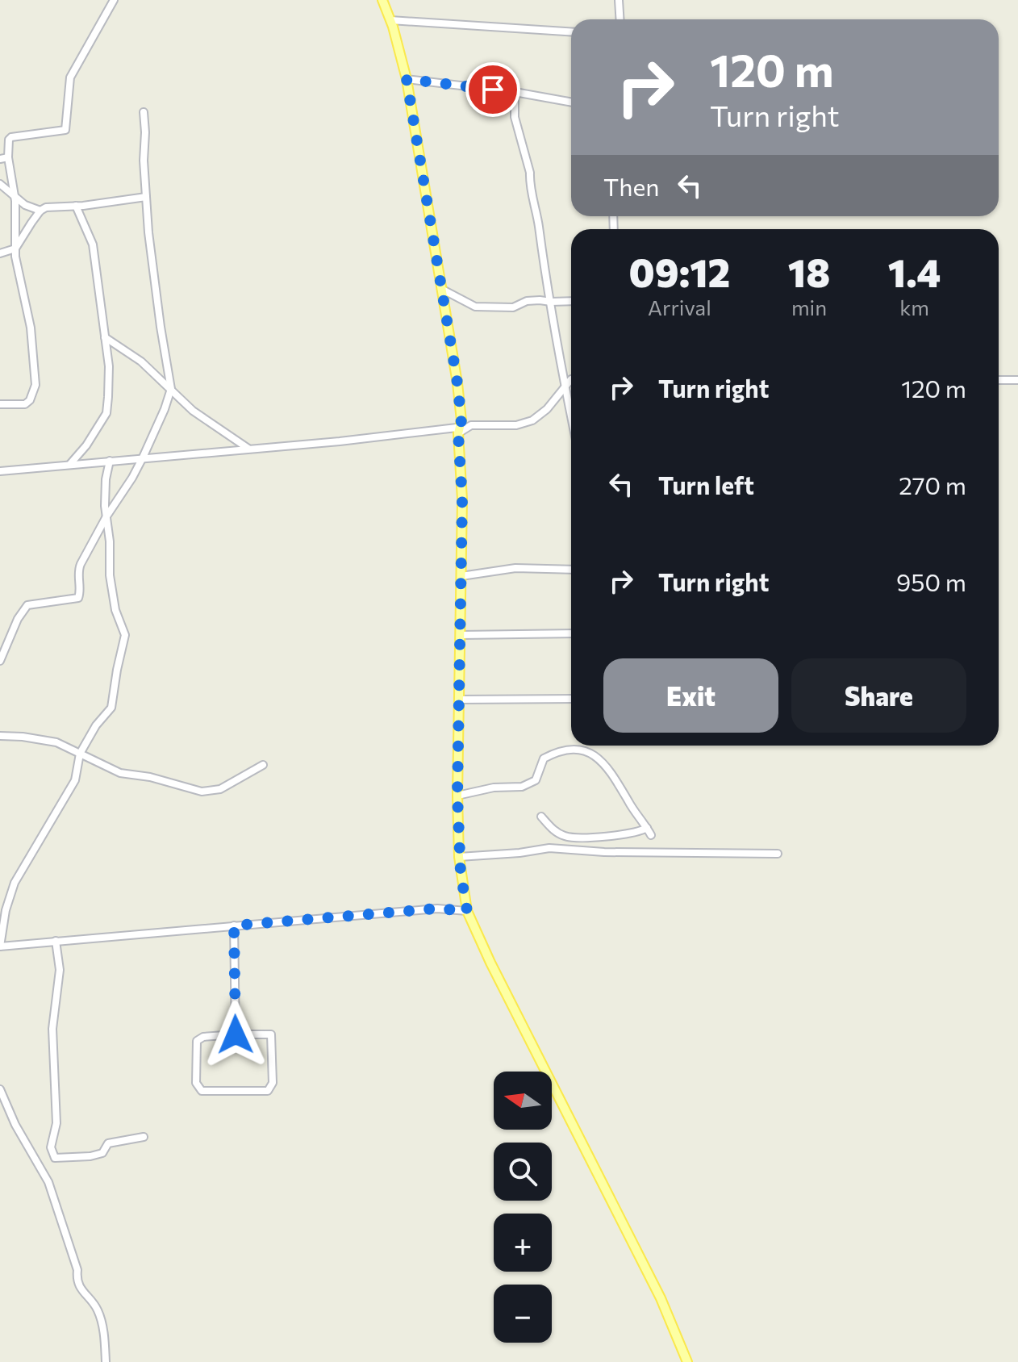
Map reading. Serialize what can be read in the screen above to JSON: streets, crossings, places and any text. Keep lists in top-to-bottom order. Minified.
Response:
{"north":"left","page":{"turn":["120 m","Turn right"],"then":"Then","eta":["09:12","Arrival","18","min","1.4","km"],"list":[{"name":"Turn right","value":"120 m"},{"name":"Turn left","value":"270 m"},{"name":"Turn right","value":"950 m"}],"buttons":["Exit","Share"],"map_buttons":["+","−"]}}
